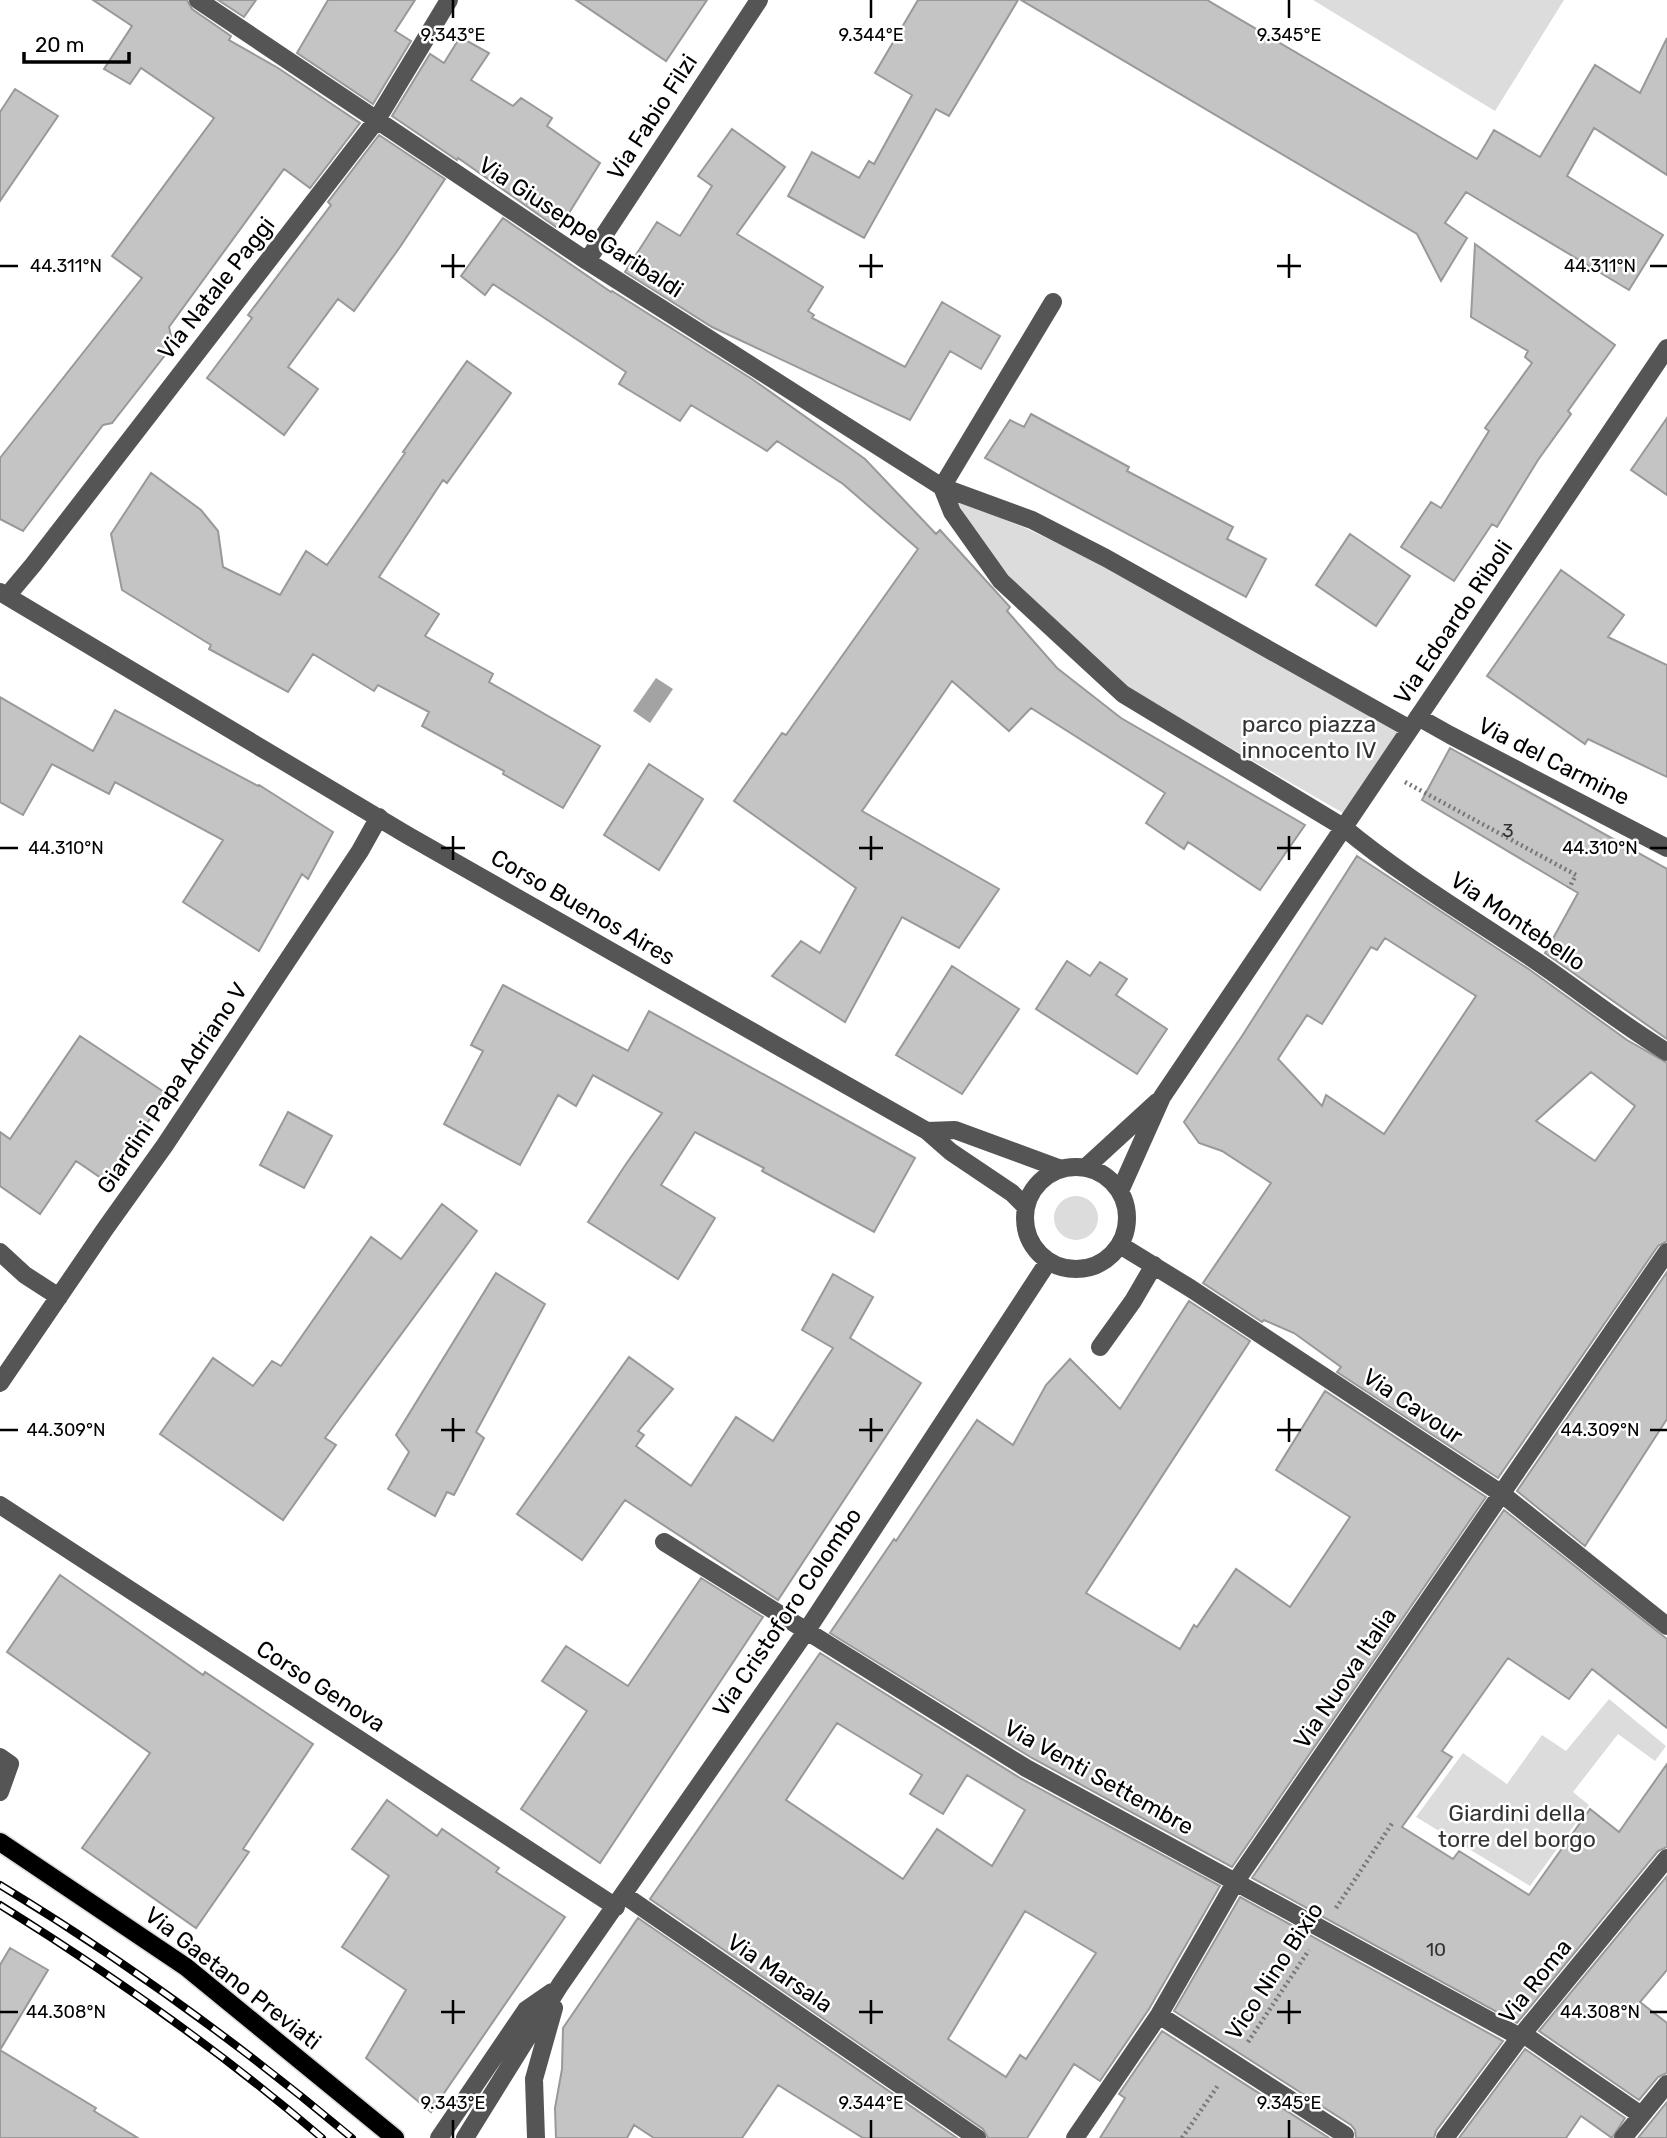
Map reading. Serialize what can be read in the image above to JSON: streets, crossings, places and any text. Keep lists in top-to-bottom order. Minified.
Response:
{"streets":{"main road":["Via Gaetano Previati"],"street":["Via Fabio Filzi","Via Giuseppe Garibaldi","Via Natale Paggi","Via Edoardo Riboli","Via del Carmine","Corso Buenos Aires","Via Montebello","Giardini Papa Adriano V","Via Cavour","Via Cristoforo Colombo","Via Nuova Italia","Corso Genova","Via Venti Settembre","Via Marsala","Via Roma"],"path":["Vico Nino Bixio"]},"crossings":[["Via Fabio Filzi","Via Giuseppe Garibaldi"],["Via Giuseppe Garibaldi","Via Natale Paggi"],["Via Giuseppe Garibaldi","Via Edoardo Riboli"],["Via Giuseppe Garibaldi","Via del Carmine"],["Via Giuseppe Garibaldi","Via Montebello"],["Via Natale Paggi","Corso Buenos Aires"],["Via Edoardo Riboli","Via del Carmine"],["Via Edoardo Riboli","Corso Buenos Aires"],["Via Edoardo Riboli","Via Montebello"],["Via Edoardo Riboli","Via Cavour"],["Via Edoardo Riboli","Via Cristoforo Colombo"],["Corso Buenos Aires","Giardini Papa Adriano V"],["Corso Buenos Aires","Via Cavour"],["Corso Buenos Aires","Via Cristoforo Colombo"],["Via Cavour","Via Cristoforo Colombo"],["Via Cavour","Via Nuova Italia"],["Via Cristoforo Colombo","Corso Genova"],["Via Cristoforo Colombo","Via Venti Settembre"],["Via Cristoforo Colombo","Via Marsala"],["Via Nuova Italia","Via Venti Settembre"],["Corso Genova","Via Marsala"],["Via Venti Settembre","Vico Nino Bixio"],["Via Venti Settembre","Via Roma"]],"parks":["parco piazza innocento IV","Giardini della torre del borgo"],"house_numbers":["3","10"],"scale_bar":"20 m","coordinates":["9.343°E","9.344°E","9.345°E","44.311°N","44.310°N","44.309°N","44.308°N"]}
